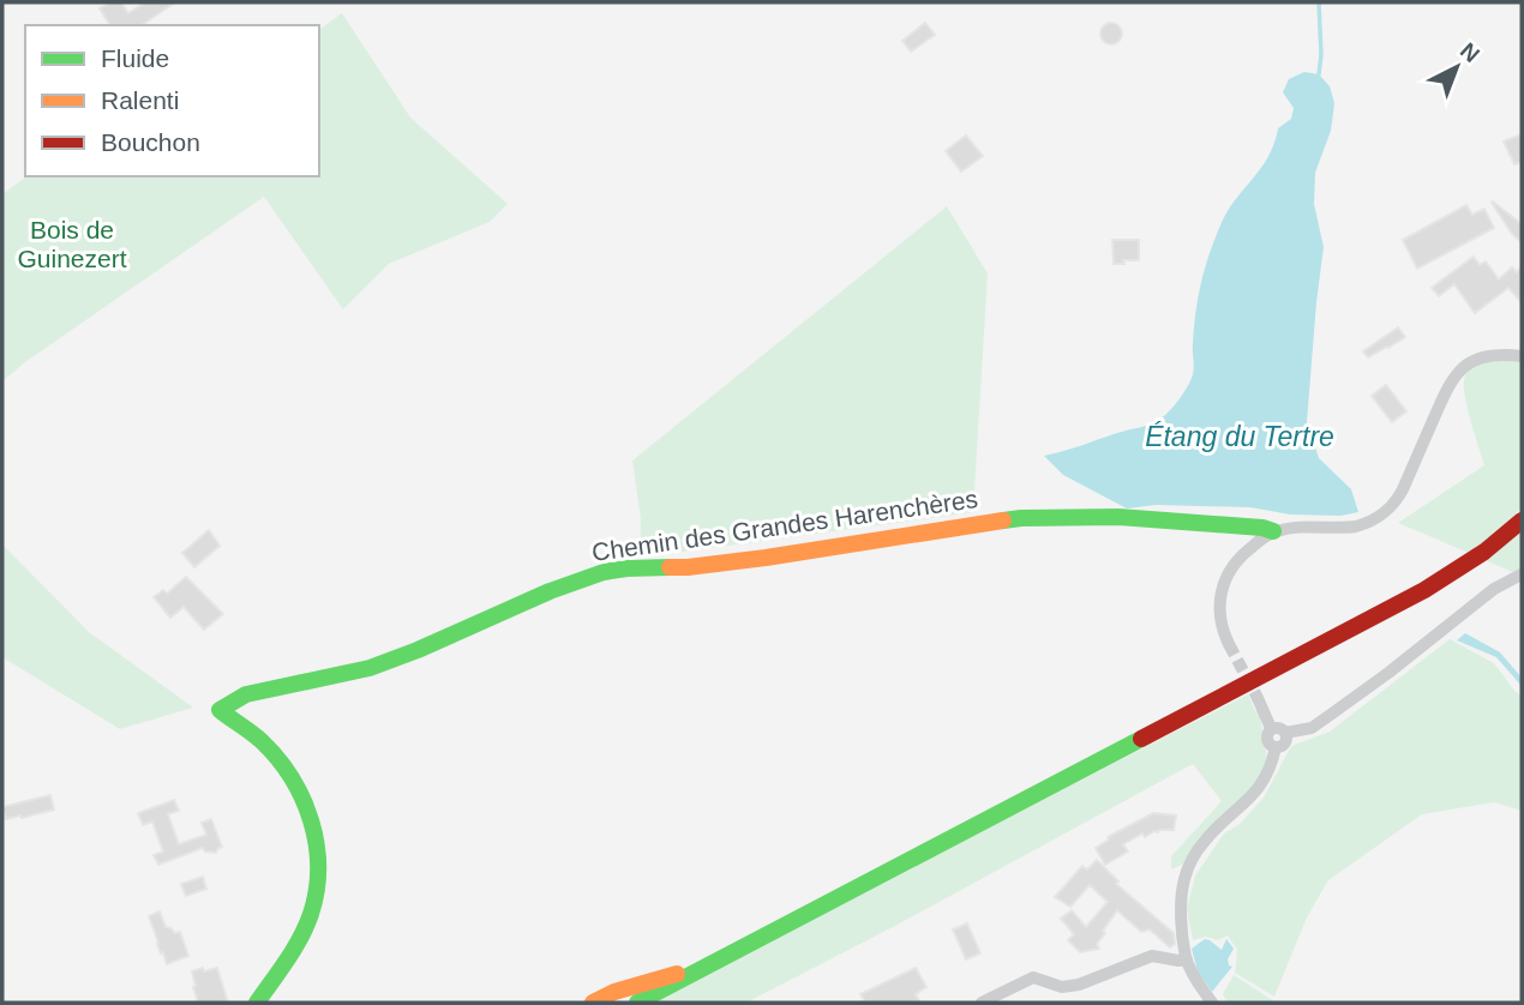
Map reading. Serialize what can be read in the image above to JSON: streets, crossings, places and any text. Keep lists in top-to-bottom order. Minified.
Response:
{"streets":{"street":["Chemin des Grandes Harenchères"]},"water":["Étang du Tertre"],"parks":["Bois de Guinezert"],"legend":["Fluide","Ralenti","Bouchon"],"north":"top right"}
